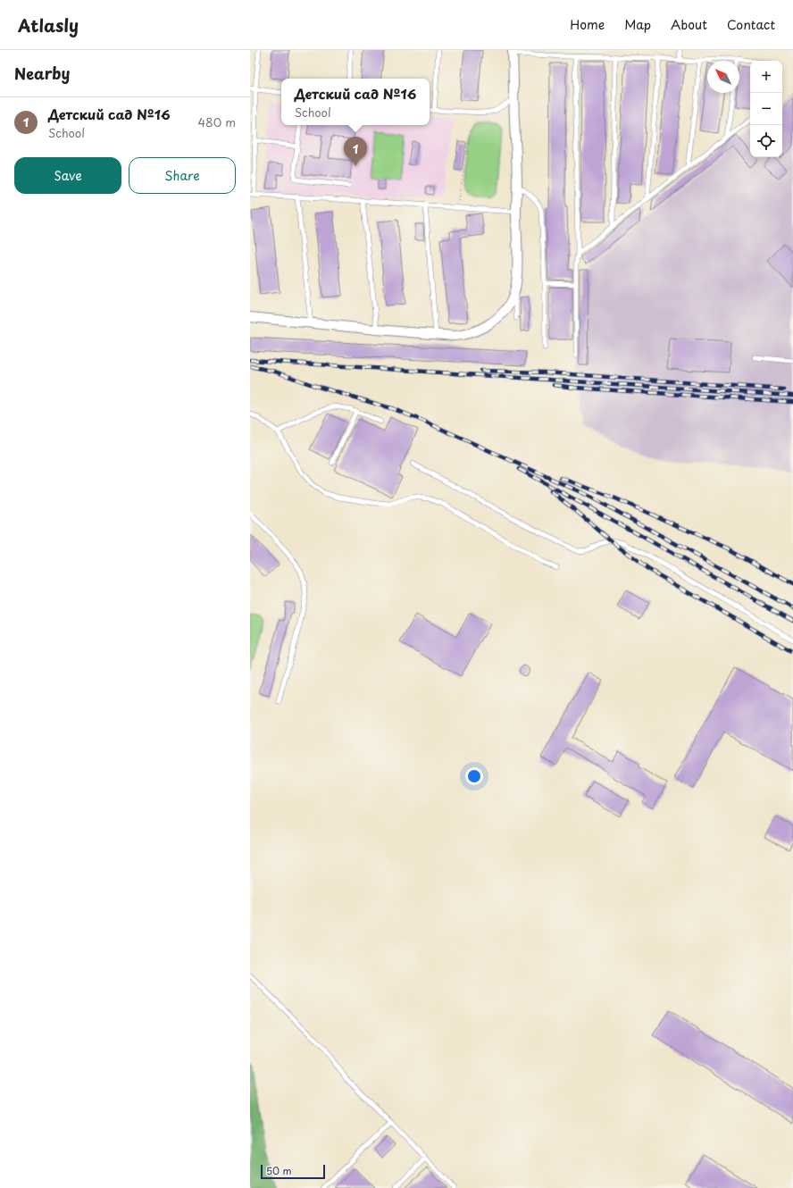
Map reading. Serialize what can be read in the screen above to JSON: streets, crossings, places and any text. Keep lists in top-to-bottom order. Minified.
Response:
{"scale_bar":"50 m","north":"top left","page":{"header":"Atlasly","nav":["Home","Map","About","Contact"],"heading":"Nearby","map_buttons":["+","−"],"popup":["Детский сад №16","School"],"list":[{"mark":"1","name":"Детский сад №16","note":"School","value":"480 m"}],"pins":"1","buttons":["Save","Share"],"scale":"50 m"}}
